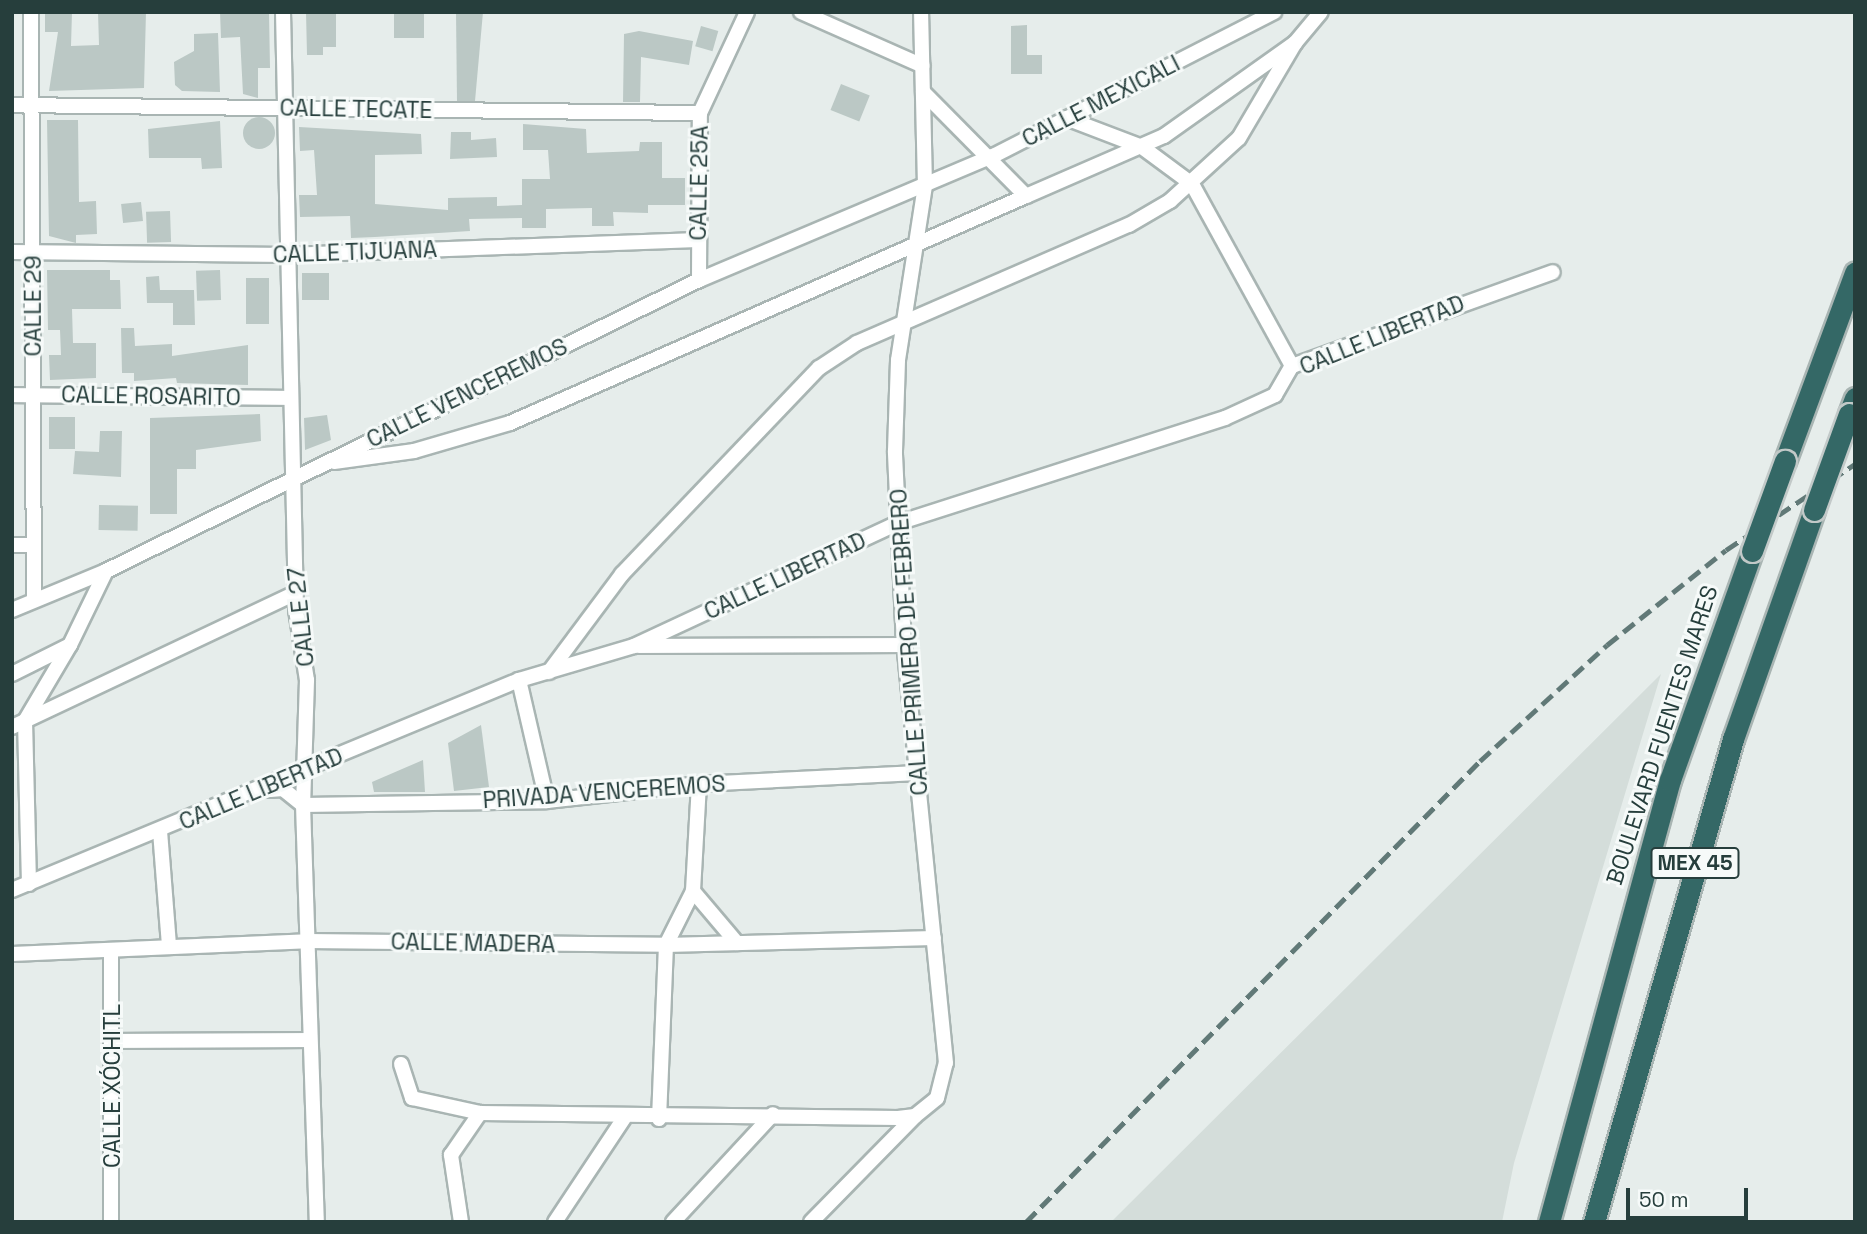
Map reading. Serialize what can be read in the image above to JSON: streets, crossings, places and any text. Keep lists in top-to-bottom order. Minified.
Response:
{"streets":{"highway":["BOULEVARD FUENTES MARES","MEX 45"],"street":["CALLE MEXICALI","CALLE TECATE","CALLE 25A","CALLE TIJUANA","CALLE 29","CALLE LIBERTAD","CALLE VENCEREMOS","CALLE ROSARITO","CALLE 27","CALLE PRIMERO DE FEBRERO","PRIVADA VENCEREMOS","CALLE MADERA","CALLE XÓCHITL"]},"crossings":[["CALLE MEXICALI","CALLE VENCEREMOS"],["CALLE MEXICALI","CALLE PRIMERO DE FEBRERO"],["CALLE TECATE","CALLE 25A"],["CALLE TECATE","CALLE 29"],["CALLE TECATE","CALLE 27"],["CALLE 25A","CALLE TIJUANA"],["CALLE 25A","CALLE VENCEREMOS"],["CALLE TIJUANA","CALLE 29"],["CALLE TIJUANA","CALLE 27"],["CALLE 29","CALLE VENCEREMOS"],["CALLE 29","CALLE ROSARITO"],["CALLE LIBERTAD","CALLE 27"],["CALLE LIBERTAD","CALLE PRIMERO DE FEBRERO"],["CALLE LIBERTAD","PRIVADA VENCEREMOS"],["CALLE VENCEREMOS","CALLE 27"],["CALLE VENCEREMOS","CALLE PRIMERO DE FEBRERO"],["CALLE ROSARITO","CALLE 27"],["CALLE 27","PRIVADA VENCEREMOS"],["CALLE 27","CALLE MADERA"],["CALLE PRIMERO DE FEBRERO","PRIVADA VENCEREMOS"],["CALLE PRIMERO DE FEBRERO","CALLE MADERA"],["CALLE MADERA","CALLE XÓCHITL"]],"scale_bar":"50 m"}
